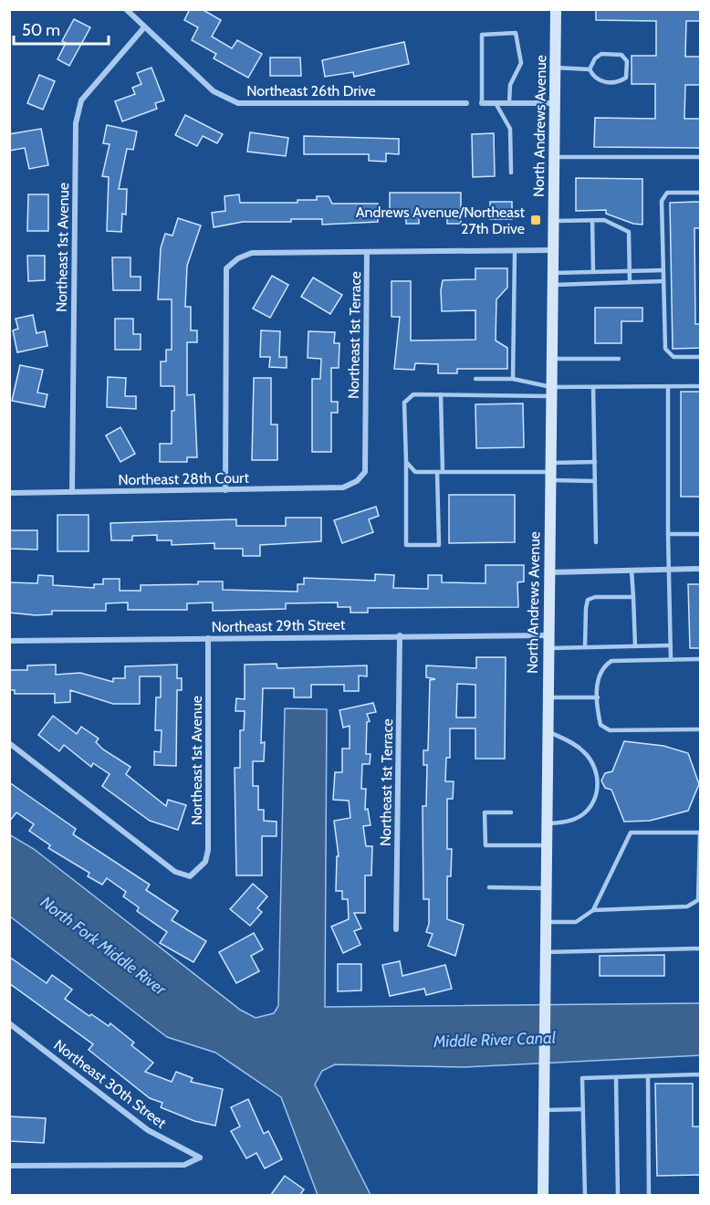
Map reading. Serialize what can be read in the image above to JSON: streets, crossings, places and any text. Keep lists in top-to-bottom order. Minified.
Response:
{"streets":{"main road":["North Andrews Avenue"],"street":["Northeast 26th Drive","Northeast 1st Avenue","Northeast 1st Terrace","Northeast 28th Court","Northeast 29th Street","Northeast 30th Street"]},"crossings":[["Northeast 26th Drive","Northeast 1st Avenue"],["North Andrews Avenue","Northeast 29th Street"],["Northeast 1st Avenue","Northeast 28th Court"],["Northeast 1st Avenue","Northeast 29th Street"],["Northeast 1st Terrace","Northeast 28th Court"],["Northeast 1st Terrace","Northeast 29th Street"]],"water":["North Fork Middle River","Middle River Canal"],"places":{"transit":["Andrews Avenue/Northeast 27th Drive"]},"scale_bar":"50 m"}
